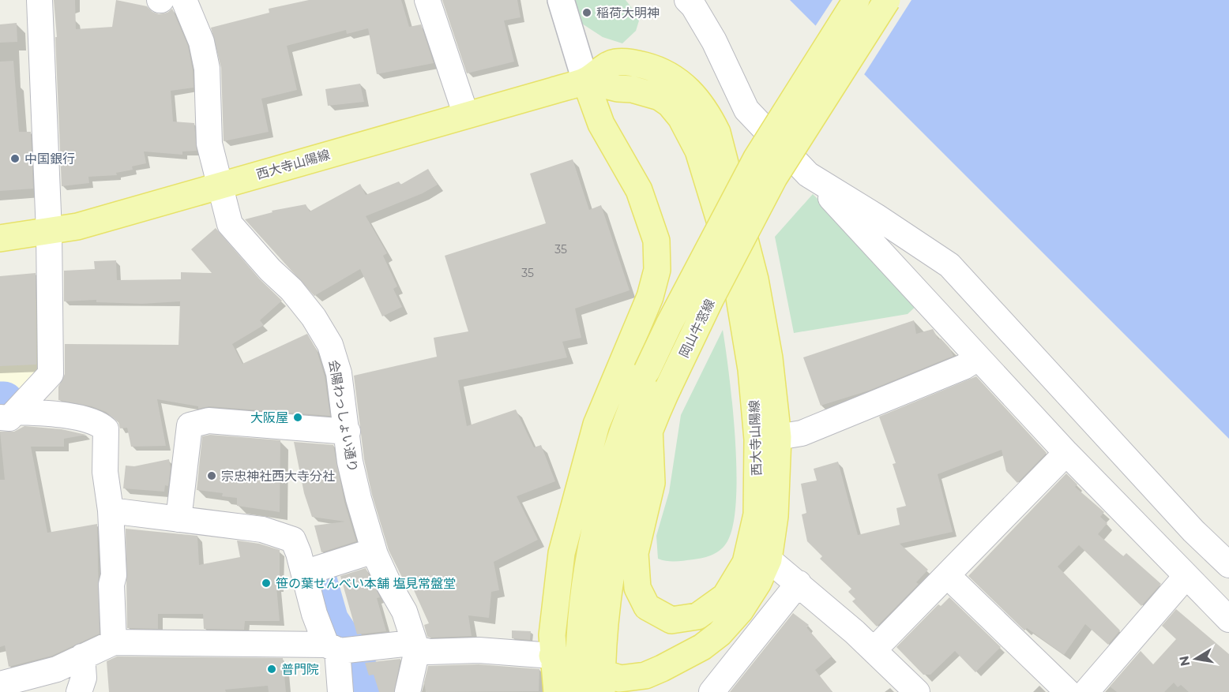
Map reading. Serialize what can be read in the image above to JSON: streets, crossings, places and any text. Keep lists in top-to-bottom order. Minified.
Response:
{"streets":{"main road":["西大寺山陽線","岡山牛窓線"],"street":["会陽わっしょい通り"]},"crossings":[["西大寺山陽線","岡山牛窓線"],["西大寺山陽線","会陽わっしょい通り"]],"places":["稲荷大明神","中国銀行","大阪屋","宗忠神社西大寺分社","笹の葉せんべい本舗 塩見常盤堂","普門院"],"house_numbers":["35","35"],"north":"left"}
